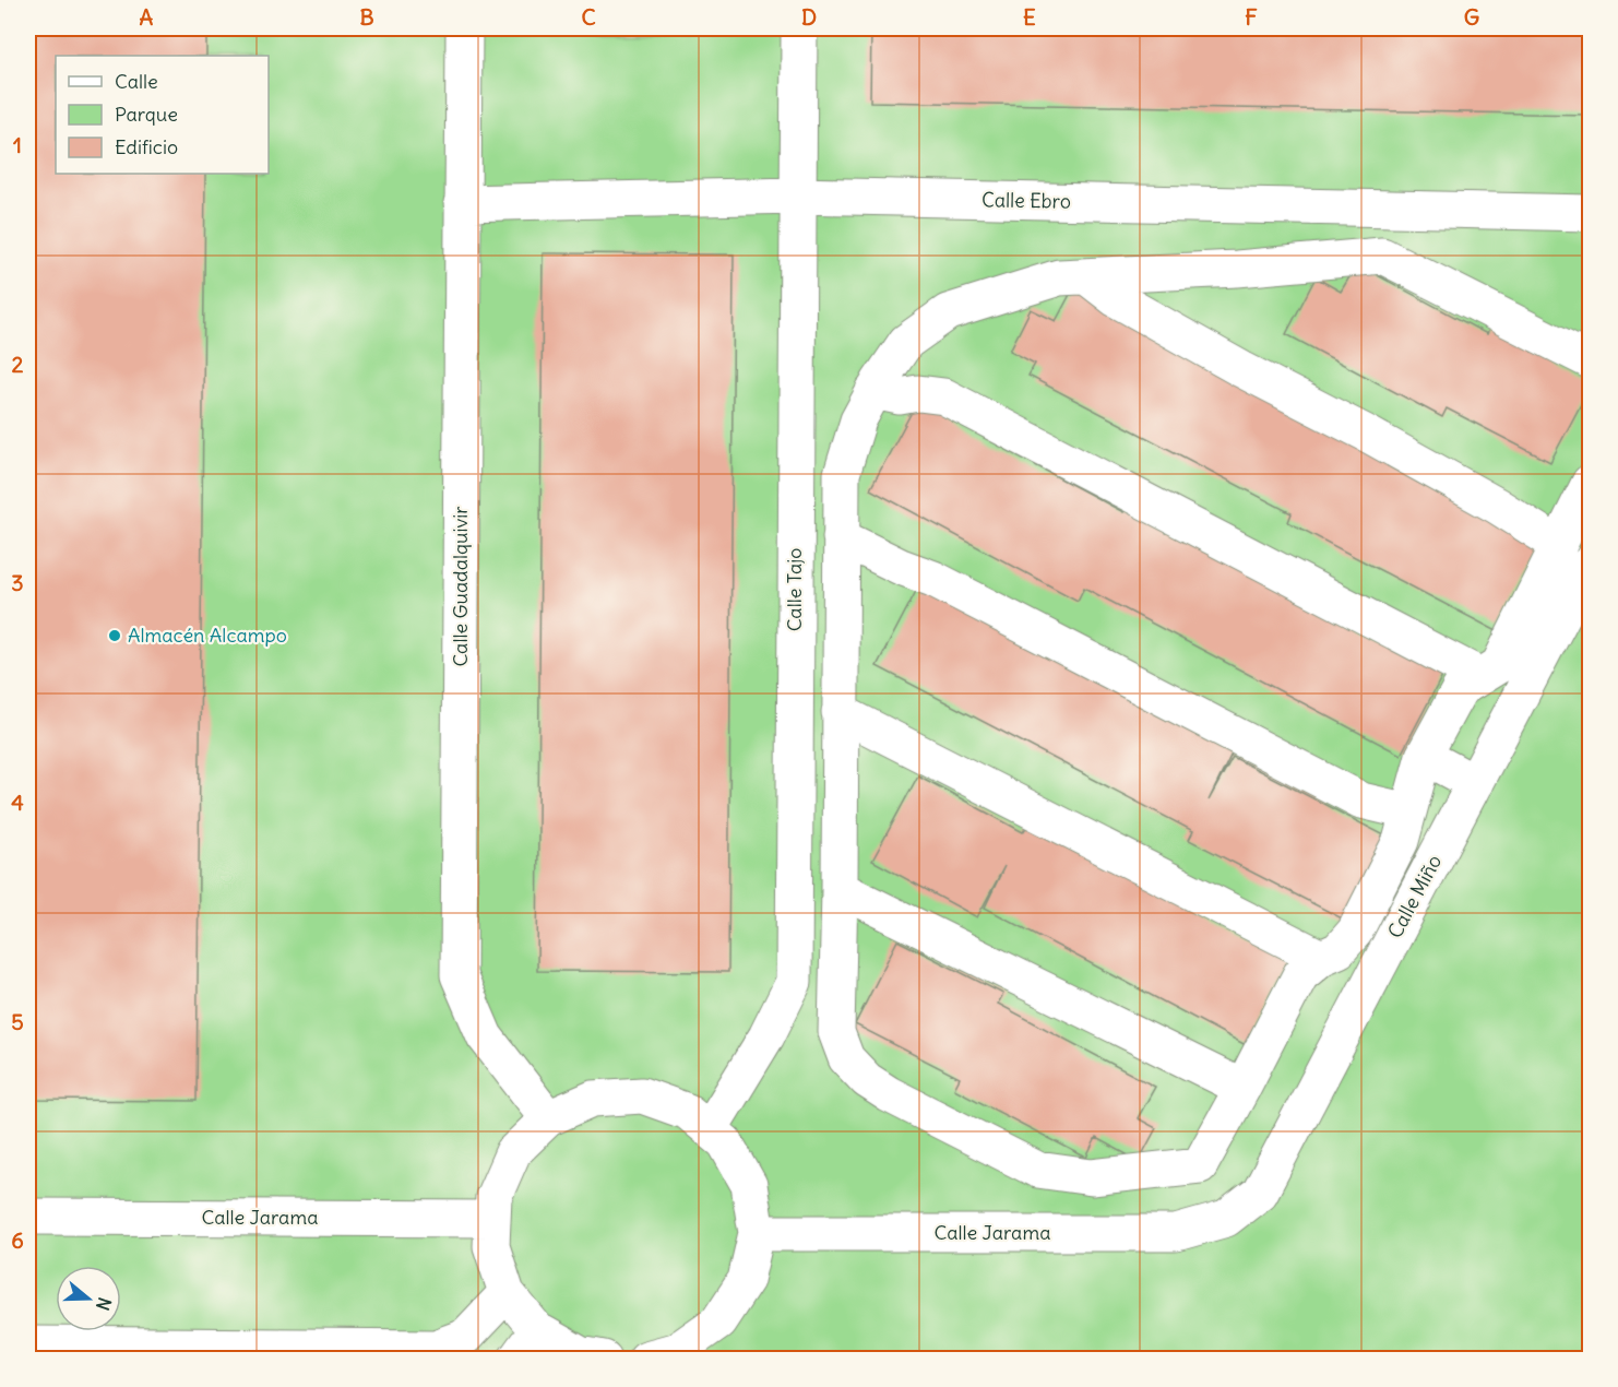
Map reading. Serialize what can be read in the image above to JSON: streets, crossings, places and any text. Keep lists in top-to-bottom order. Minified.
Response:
{"streets":{"street":["Calle Ebro","Calle Guadalquivir","Calle Tajo","Calle Miño","Calle Jarama"]},"crossings":[["Calle Ebro","Calle Guadalquivir"],["Calle Ebro","Calle Tajo"],["Calle Miño","Calle Jarama"]],"places":["Almacén Alcampo"],"legend":["Calle","Parque","Edificio"],"north":"right","grid":{"columns":["A","B","C","D","E","F","G"],"rows":["1","2","3","4","5","6"]}}
